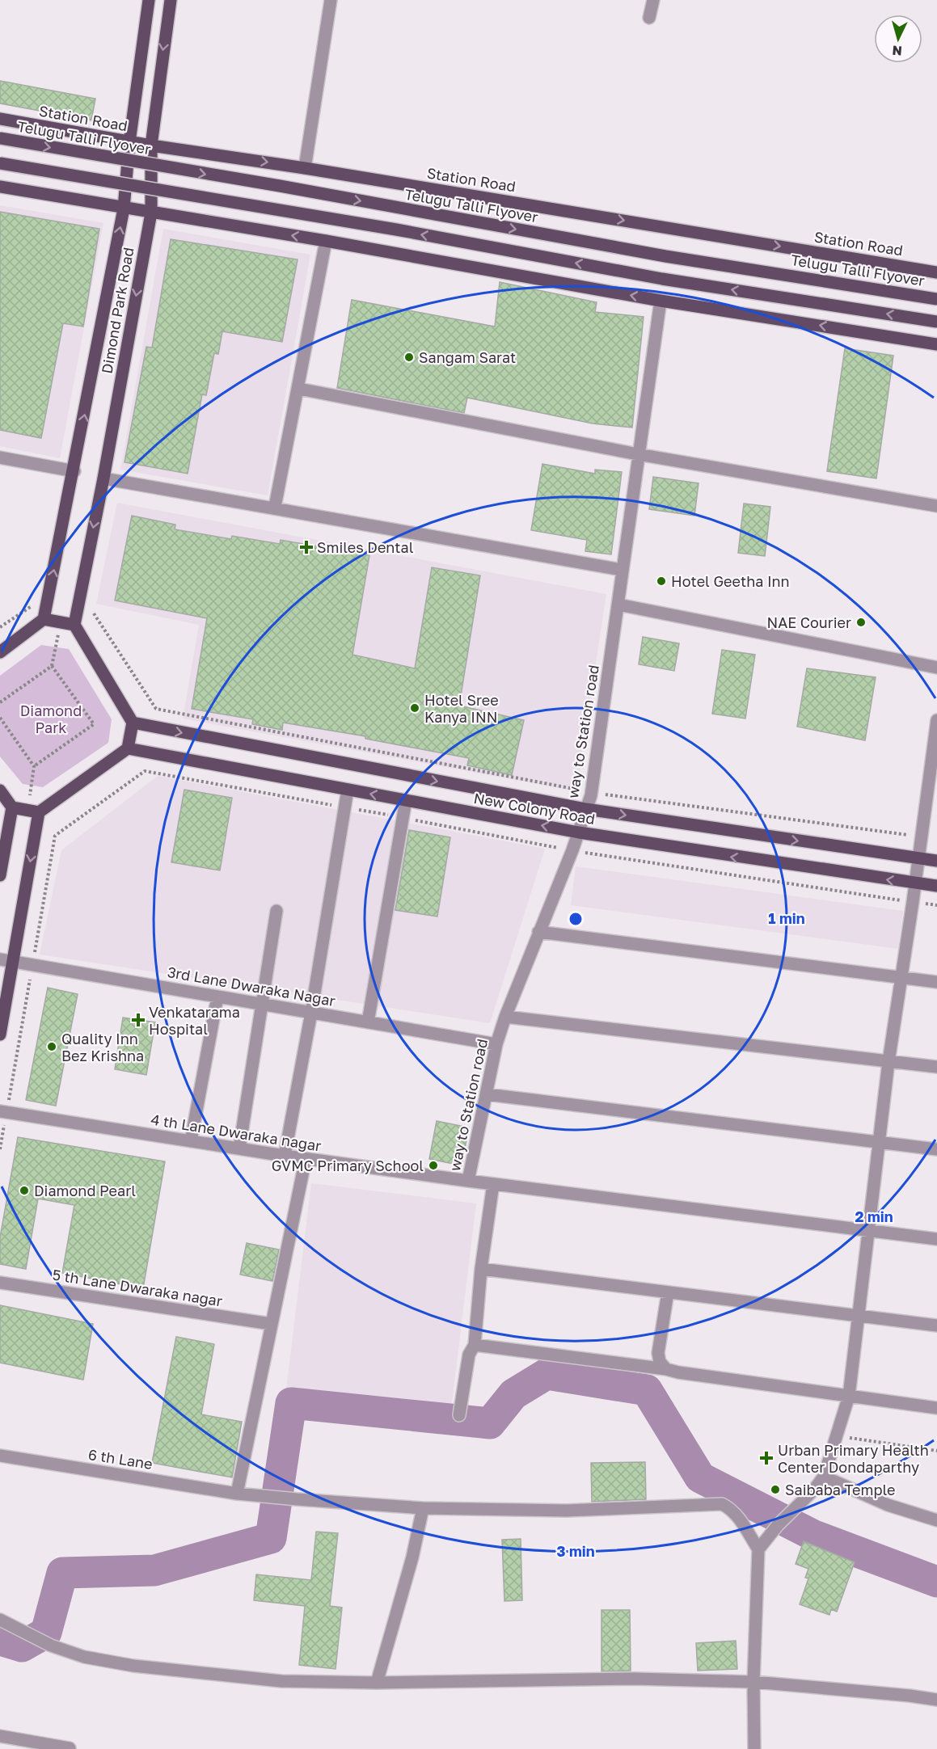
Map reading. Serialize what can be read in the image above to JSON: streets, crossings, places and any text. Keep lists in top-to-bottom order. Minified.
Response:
{"streets":{"main road":["Station Road","Telugu Talli Flyover","Dimond Park Road","New Colony Road"],"street":["way to Station road","3rd Lane Dwaraka Nagar","4 th Lane Dwaraka nagar","5 th Lane Dwaraka nagar","6 th Lane"]},"crossings":[["Station Road","Dimond Park Road"],["way to Station road","New Colony Road"],["way to Station road","3rd Lane Dwaraka Nagar"],["way to Station road","4 th Lane Dwaraka nagar"]],"parks":["Diamond Park"],"places":{"other":["Sangam Sarat","Hotel Geetha Inn","NAE Courier","Hotel Sree Kanya INN","Quality Inn Bez Krishna","GVMC Primary School","Diamond Pearl","Saibaba Temple"],"health":["Smiles Dental","Venkatarama Hospital","Urban Primary Health Center Dondaparthy"]},"north":"bottom","rings":["1 min","2 min","3 min"]}
